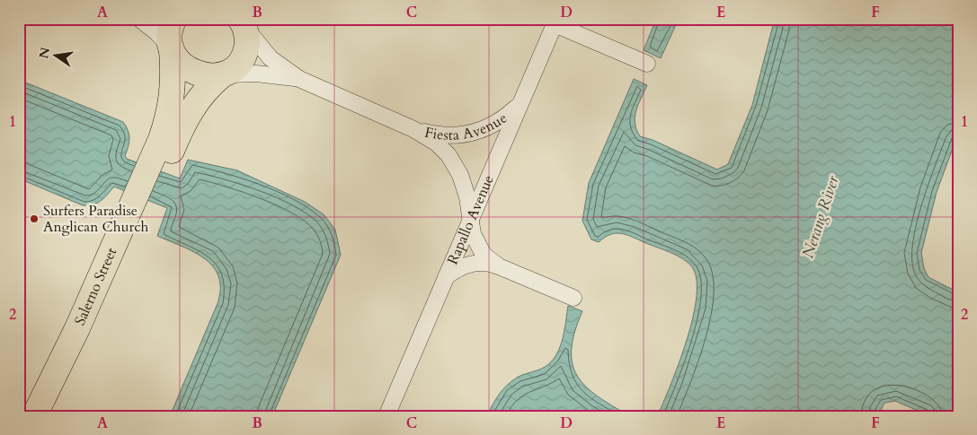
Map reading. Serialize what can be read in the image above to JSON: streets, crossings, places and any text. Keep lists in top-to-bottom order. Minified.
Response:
{"streets":{"main road":["Salerno Street"],"street":["Fiesta Avenue","Rapallo Avenue"]},"crossings":[["Fiesta Avenue","Rapallo Avenue"],["Fiesta Avenue","Salerno Street"]],"water":["Nerang River"],"places":["Surfers Paradise Anglican Church"],"north":"left","grid":{"columns":["A","B","C","D","E","F"],"rows":["1","2"]}}
